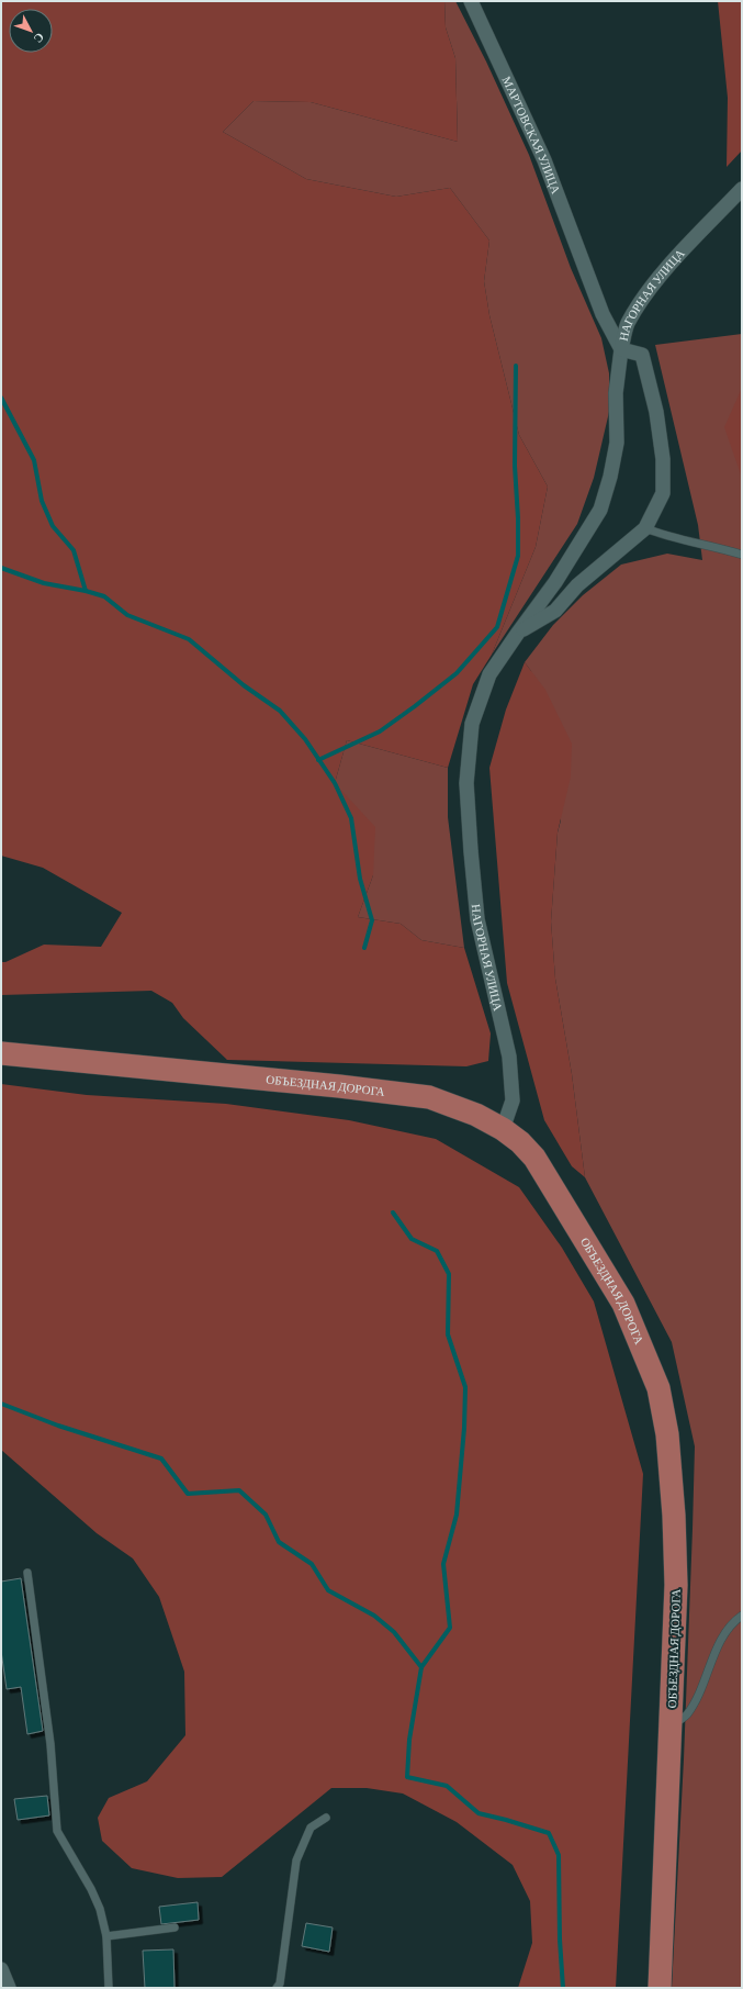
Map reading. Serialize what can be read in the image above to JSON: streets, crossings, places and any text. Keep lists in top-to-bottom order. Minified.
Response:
{"streets":{"main road":["ОБЪЕЗДНАЯ ДОРОГА"],"street":["МАРТОВСКАЯ УЛИЦА","НАГОРНАЯ УЛИЦА"]},"crossings":[["МАРТОВСКАЯ УЛИЦА","НАГОРНАЯ УЛИЦА"],["НАГОРНАЯ УЛИЦА","ОБЪЕЗДНАЯ ДОРОГА"]],"north":"bottom right"}
